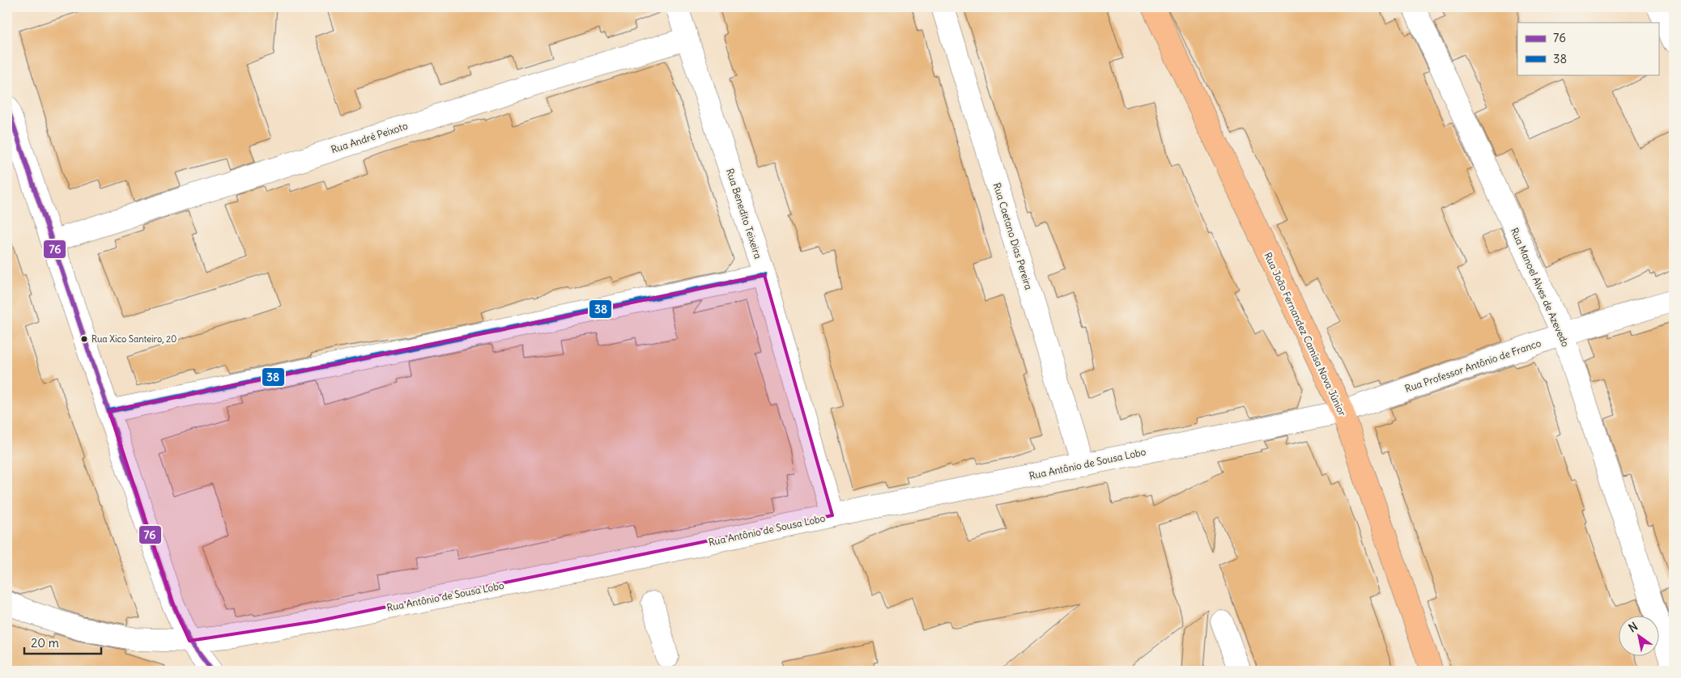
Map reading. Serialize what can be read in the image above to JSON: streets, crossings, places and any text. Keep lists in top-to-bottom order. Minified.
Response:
{"streets":{"main road":["Rua João Fernandez Camisa Nova Júnior"],"street":["Rua André Peixoto","Rua Benedito Teixeira","Rua Caetano Dias Pereira","Rua Manoel Alves de Azevedo","Rua Professor Antônio de Franco","Rua Antônio de Sousa Lobo"]},"crossings":[["Rua André Peixoto","Rua Benedito Teixeira"],["Rua Benedito Teixeira","Rua Antônio de Sousa Lobo"],["Rua Caetano Dias Pereira","Rua Antônio de Sousa Lobo"],["Rua Manoel Alves de Azevedo","Rua Professor Antônio de Franco"],["Rua João Fernandez Camisa Nova Júnior","Rua Professor Antônio de Franco"],["Rua João Fernandez Camisa Nova Júnior","Rua Antônio de Sousa Lobo"],["Rua Professor Antônio de Franco","Rua Antônio de Sousa Lobo"]],"places":["Rua Xico Santeiro, 20"],"lines":["transit line 76","transit line 38"],"legend":["76","38"],"scale_bar":"20 m","north":"top left"}
